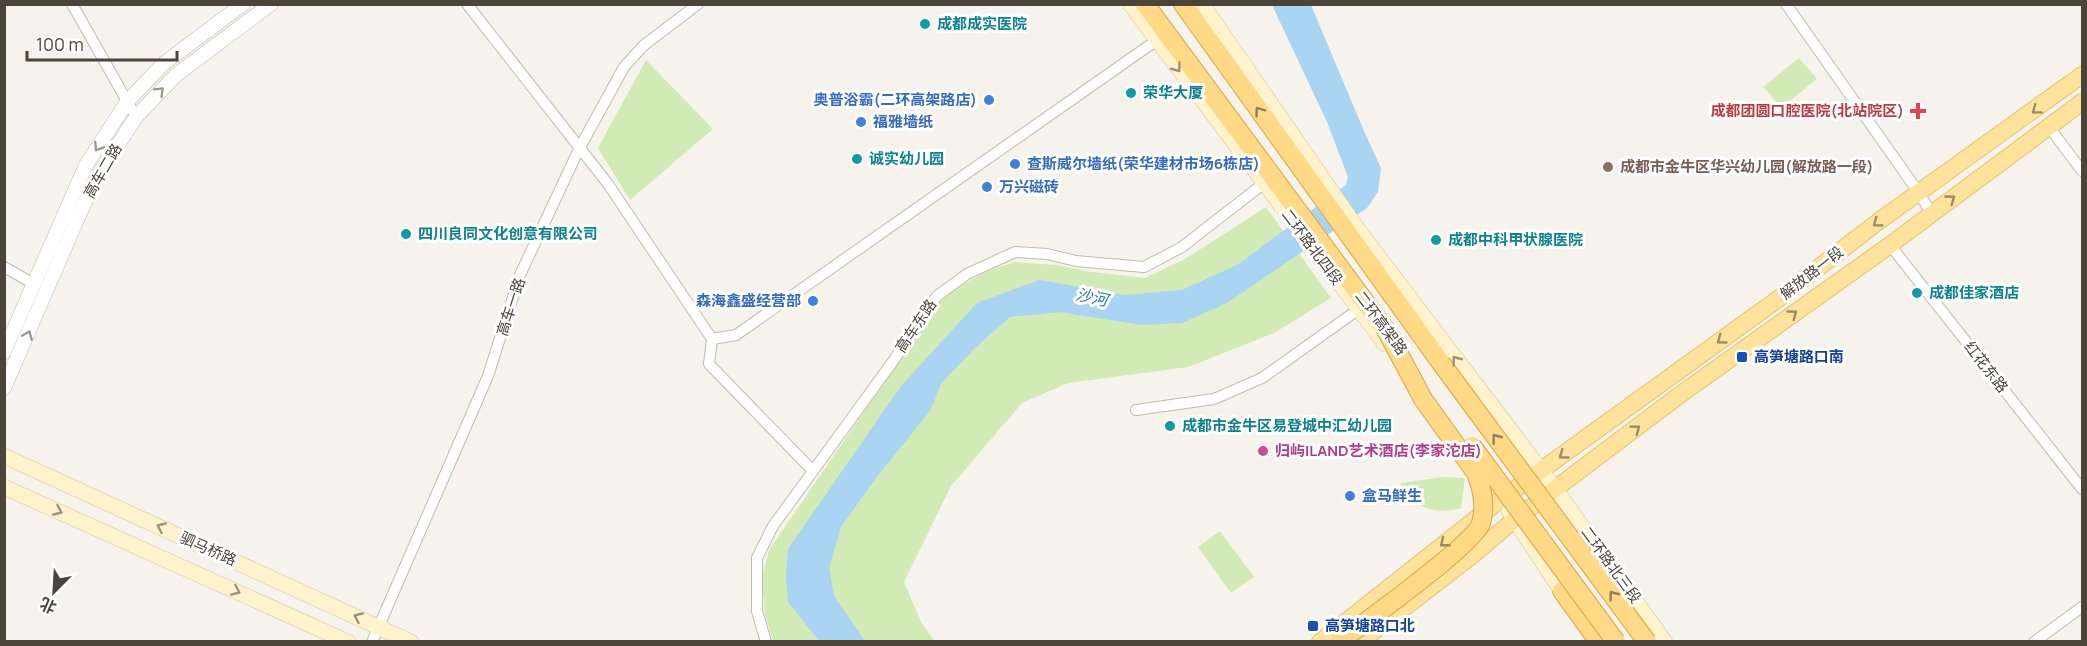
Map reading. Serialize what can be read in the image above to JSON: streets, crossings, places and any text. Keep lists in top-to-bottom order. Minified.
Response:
{"streets":{"highway":["二环高架路"],"main road":["二环路北四段","解放路一段","驷马桥路","二环路北三段"],"street":["高车二路","高车一路","高车东路","红花东路"]},"crossings":[["二环路北四段","解放路一段"],["二环路北四段","高车东路"],["解放路一段","红花东路"],["解放路一段","二环路北三段"],["高车一路","驷马桥路"]],"water":["沙河"],"places":{"other":["成都成实医院","荣华大厦","奥普浴霸(二环高架路店)","福雅墙纸","诚实幼儿园","查斯威尔墙纸(荣华建材市场6栋店)","成都市金牛区华兴幼儿园(解放路一段)","万兴磁砖","四川良同文化创意有限公司","成都中科甲状腺医院","成都佳家酒店","森海鑫盛经营部","成都市金牛区易登城中汇幼儿园","归屿ILAND艺术酒店(李家沱店)","盒马鲜生"],"health":["成都团圆口腔医院(北站院区)"],"transit":["高笋塘路口南","高笋塘路口北"]},"scale_bar":"100 m","north":"bottom left"}
